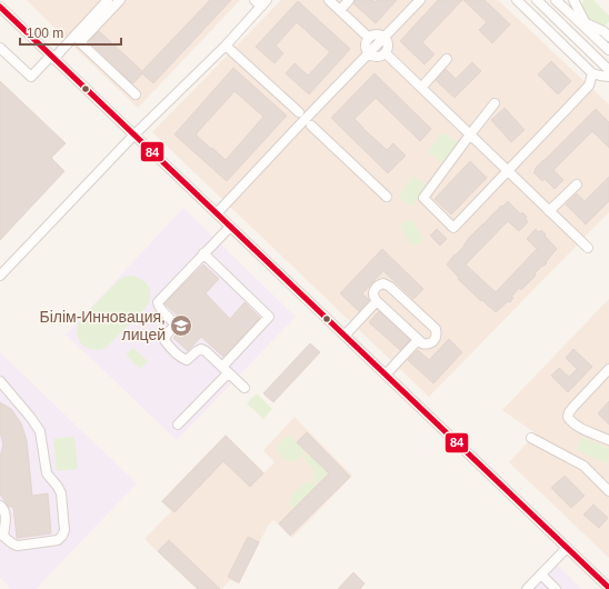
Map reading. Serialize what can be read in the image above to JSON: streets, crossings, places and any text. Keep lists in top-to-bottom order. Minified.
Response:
{"places":{"school or university":["Білім-Инновация, лицей"]},"lines":["transit line 84"],"scale_bar":"100 m"}
